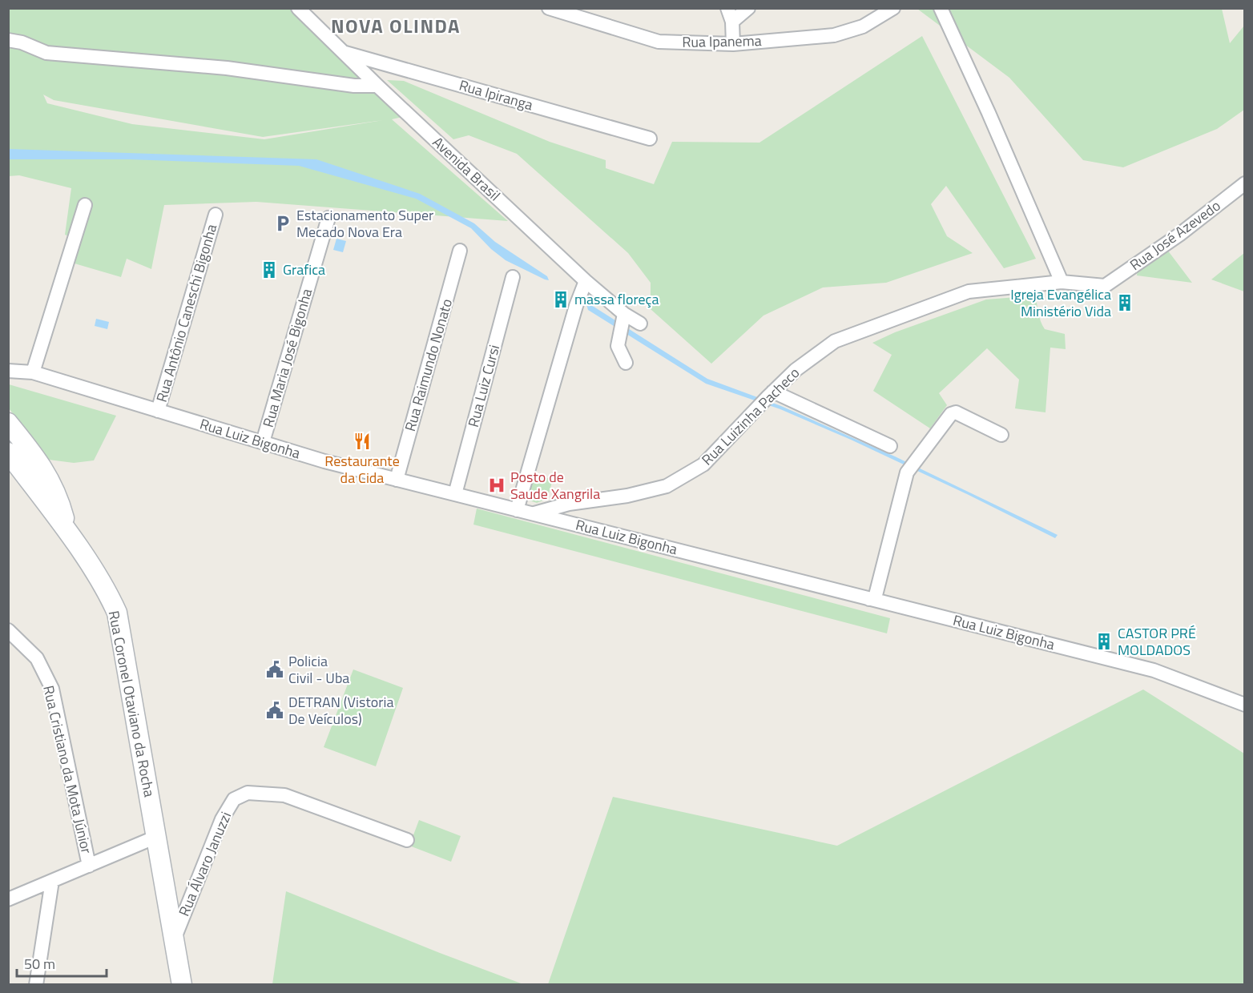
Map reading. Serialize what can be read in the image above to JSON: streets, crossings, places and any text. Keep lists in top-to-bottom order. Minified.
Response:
{"streets":{"street":["Rua Ipanema","Rua Ipiranga","Avenida Brasil","Rua José Azevedo","Rua Antônio Caneschi Bigonha","Rua Maria José Bigonha","Rua Raimundo Nonato","Rua Luiz Cursi","Rua Luizinha Pacheco","Rua Luiz Bigonha","Rua Coronel Otaviano da Rocha","Rua Cristiano da Mota Júnior","Rua Álvaro Januzzi"]},"crossings":[["Rua Ipiranga","Avenida Brasil"],["Rua José Azevedo","Rua Luizinha Pacheco"],["Rua Antônio Caneschi Bigonha","Rua Luiz Bigonha"],["Rua Maria José Bigonha","Rua Luiz Bigonha"],["Rua Raimundo Nonato","Rua Luiz Bigonha"],["Rua Luiz Cursi","Rua Luiz Bigonha"],["Rua Luizinha Pacheco","Rua Luiz Bigonha"],["Rua Coronel Otaviano da Rocha","Rua Álvaro Januzzi"]],"districts":["NOVA OLINDA"],"places":{"parking":["Estacionamento Super Mecado Nova Era"],"building":["Grafica","massa floreça","Igreja Evangélica Ministério Vida","CASTOR PRÉ MOLDADOS"],"restaurant":["Restaurante da Cida"],"hospital":["Posto de Saude Xangrila"],"public building":["Policia Civil - Uba","DETRAN (Vistoria De Veículos)"]},"scale_bar":"50 m"}
